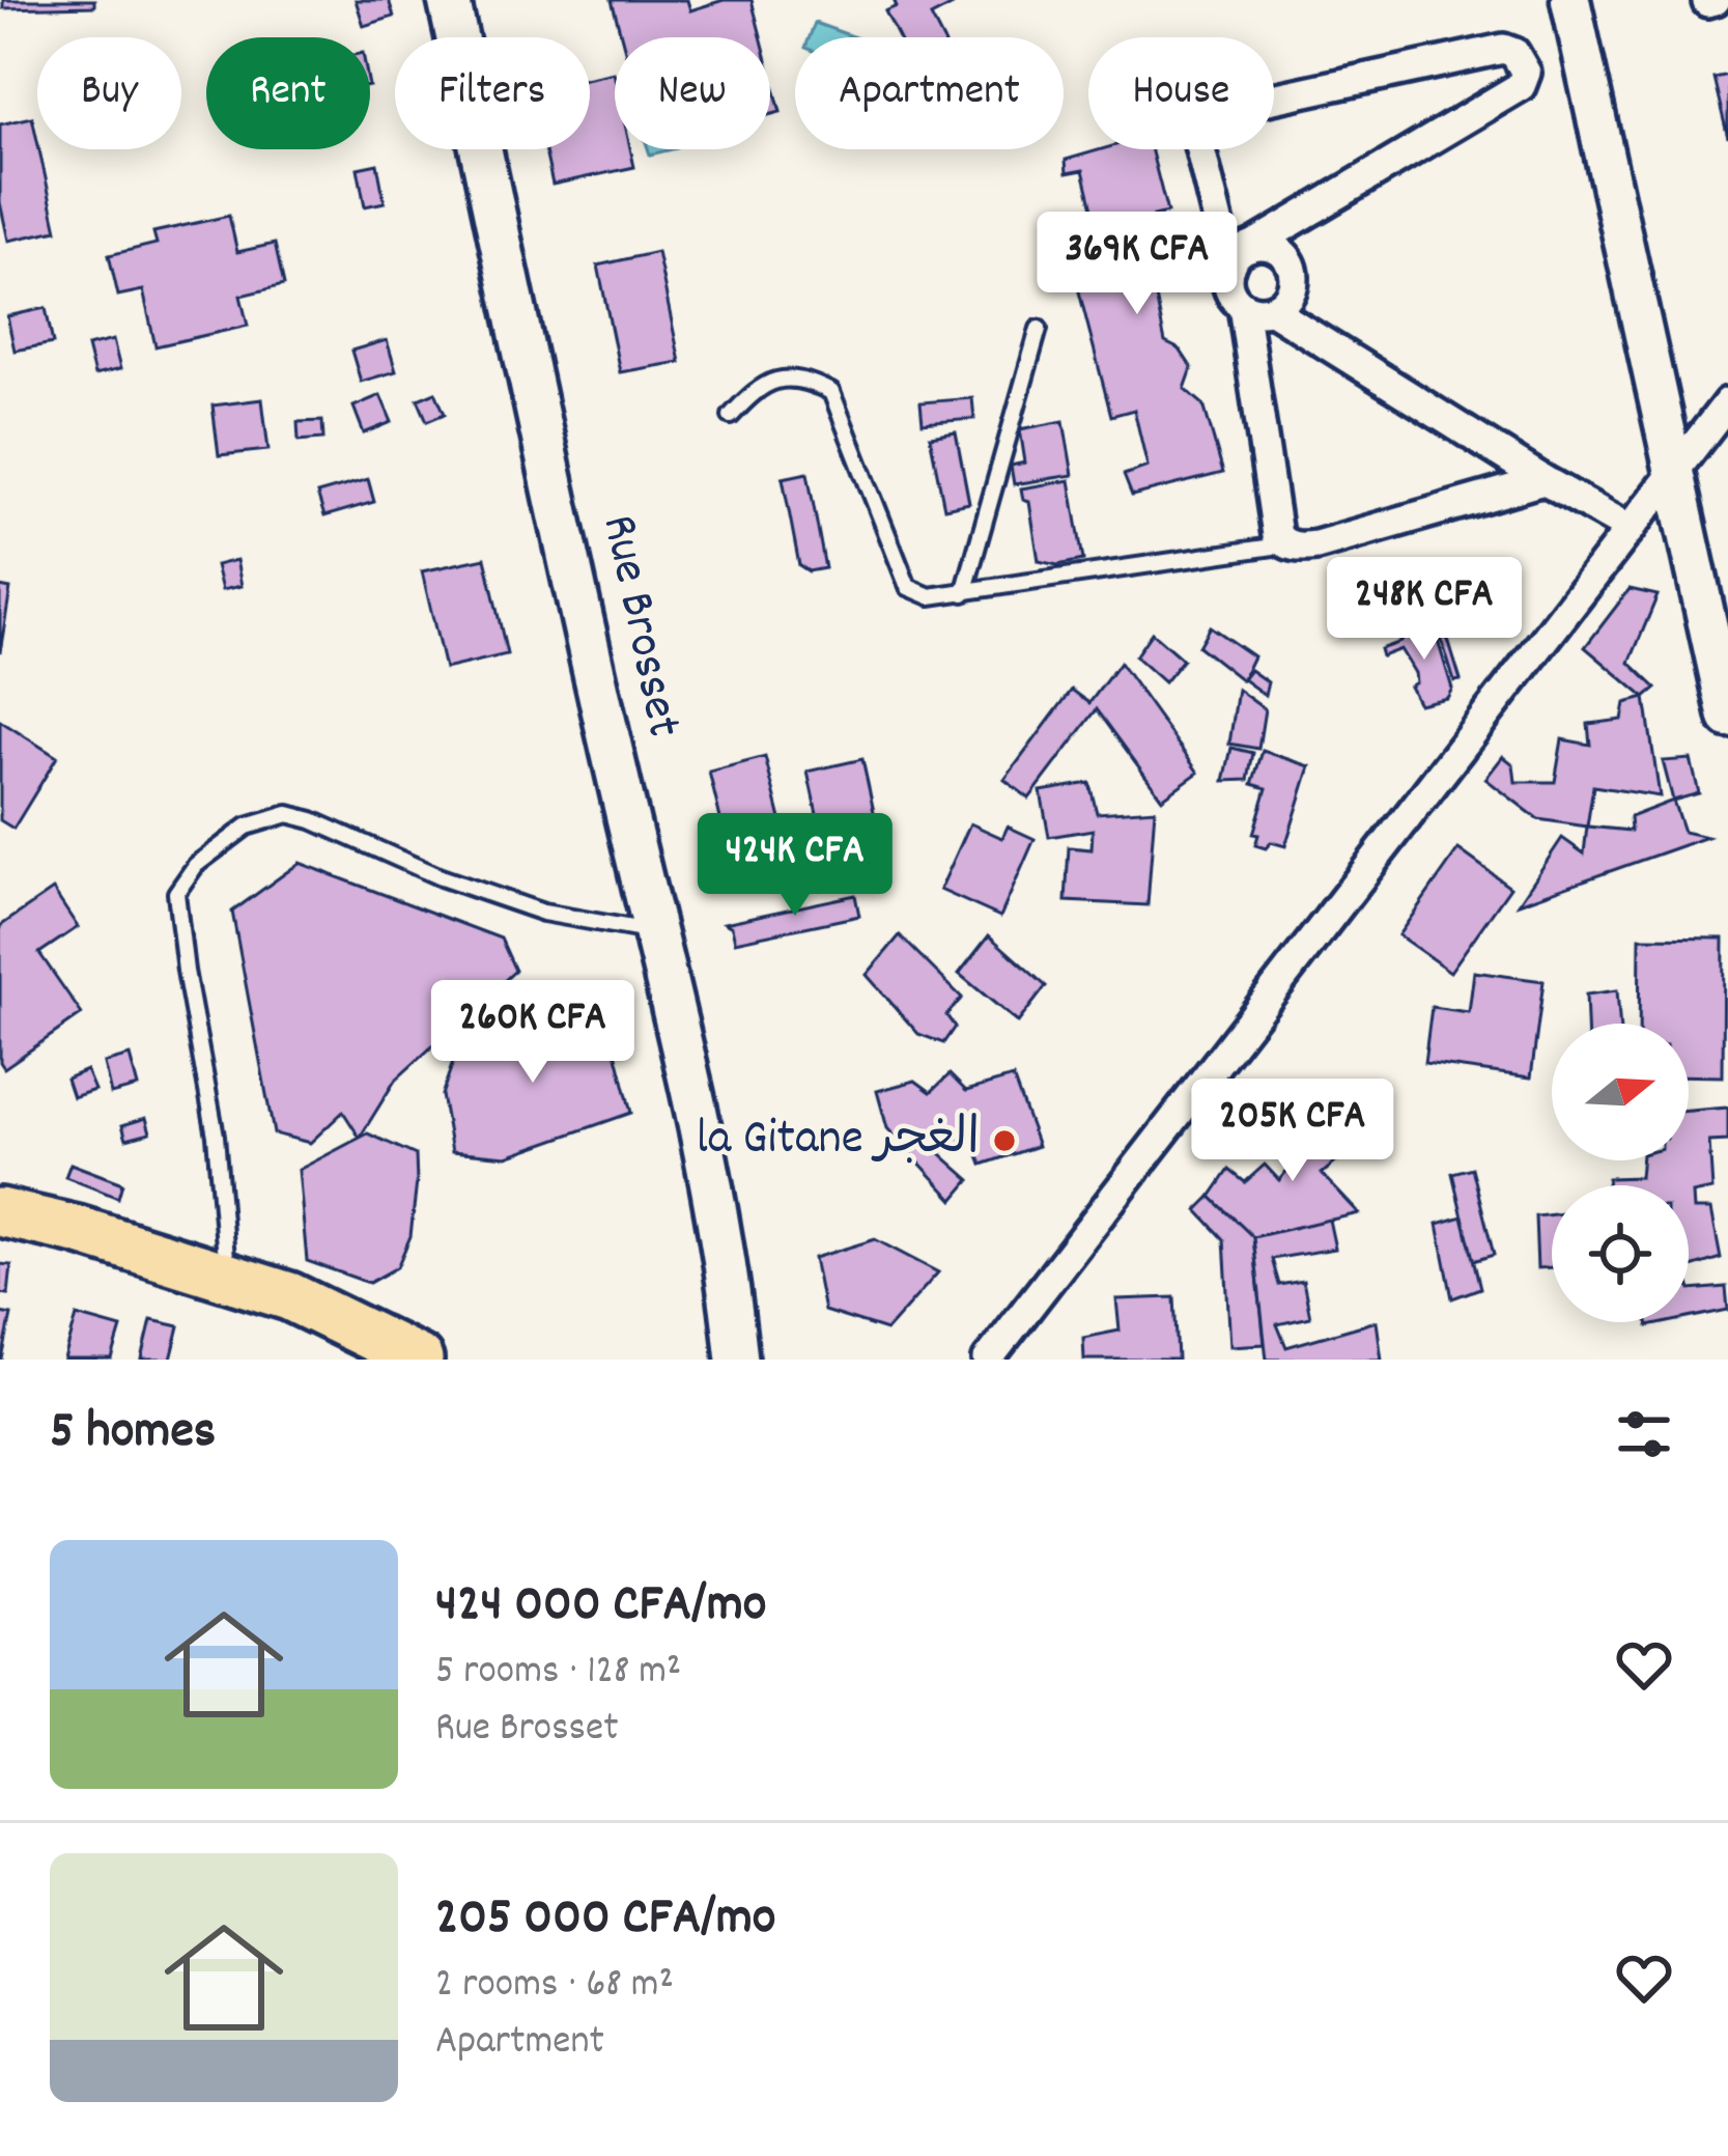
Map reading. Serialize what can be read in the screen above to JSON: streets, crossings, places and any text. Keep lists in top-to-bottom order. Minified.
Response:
{"streets":{"main road":["Rue Brosset"]},"places":["la Gitane الغجر"],"north":"right","page":{"chip":["Buy","Rent","Filters","New","Apartment","House"],"price":["369K CFA","248K CFA","424K CFA","260K CFA","205K CFA"],"heading":"5 homes","list":[{"name":"424 000 CFA/mo","note":"5 rooms · 128 m² · Rue Brosset"},{"name":"205 000 CFA/mo","note":"2 rooms · 68 m² · Apartment"}]}}
